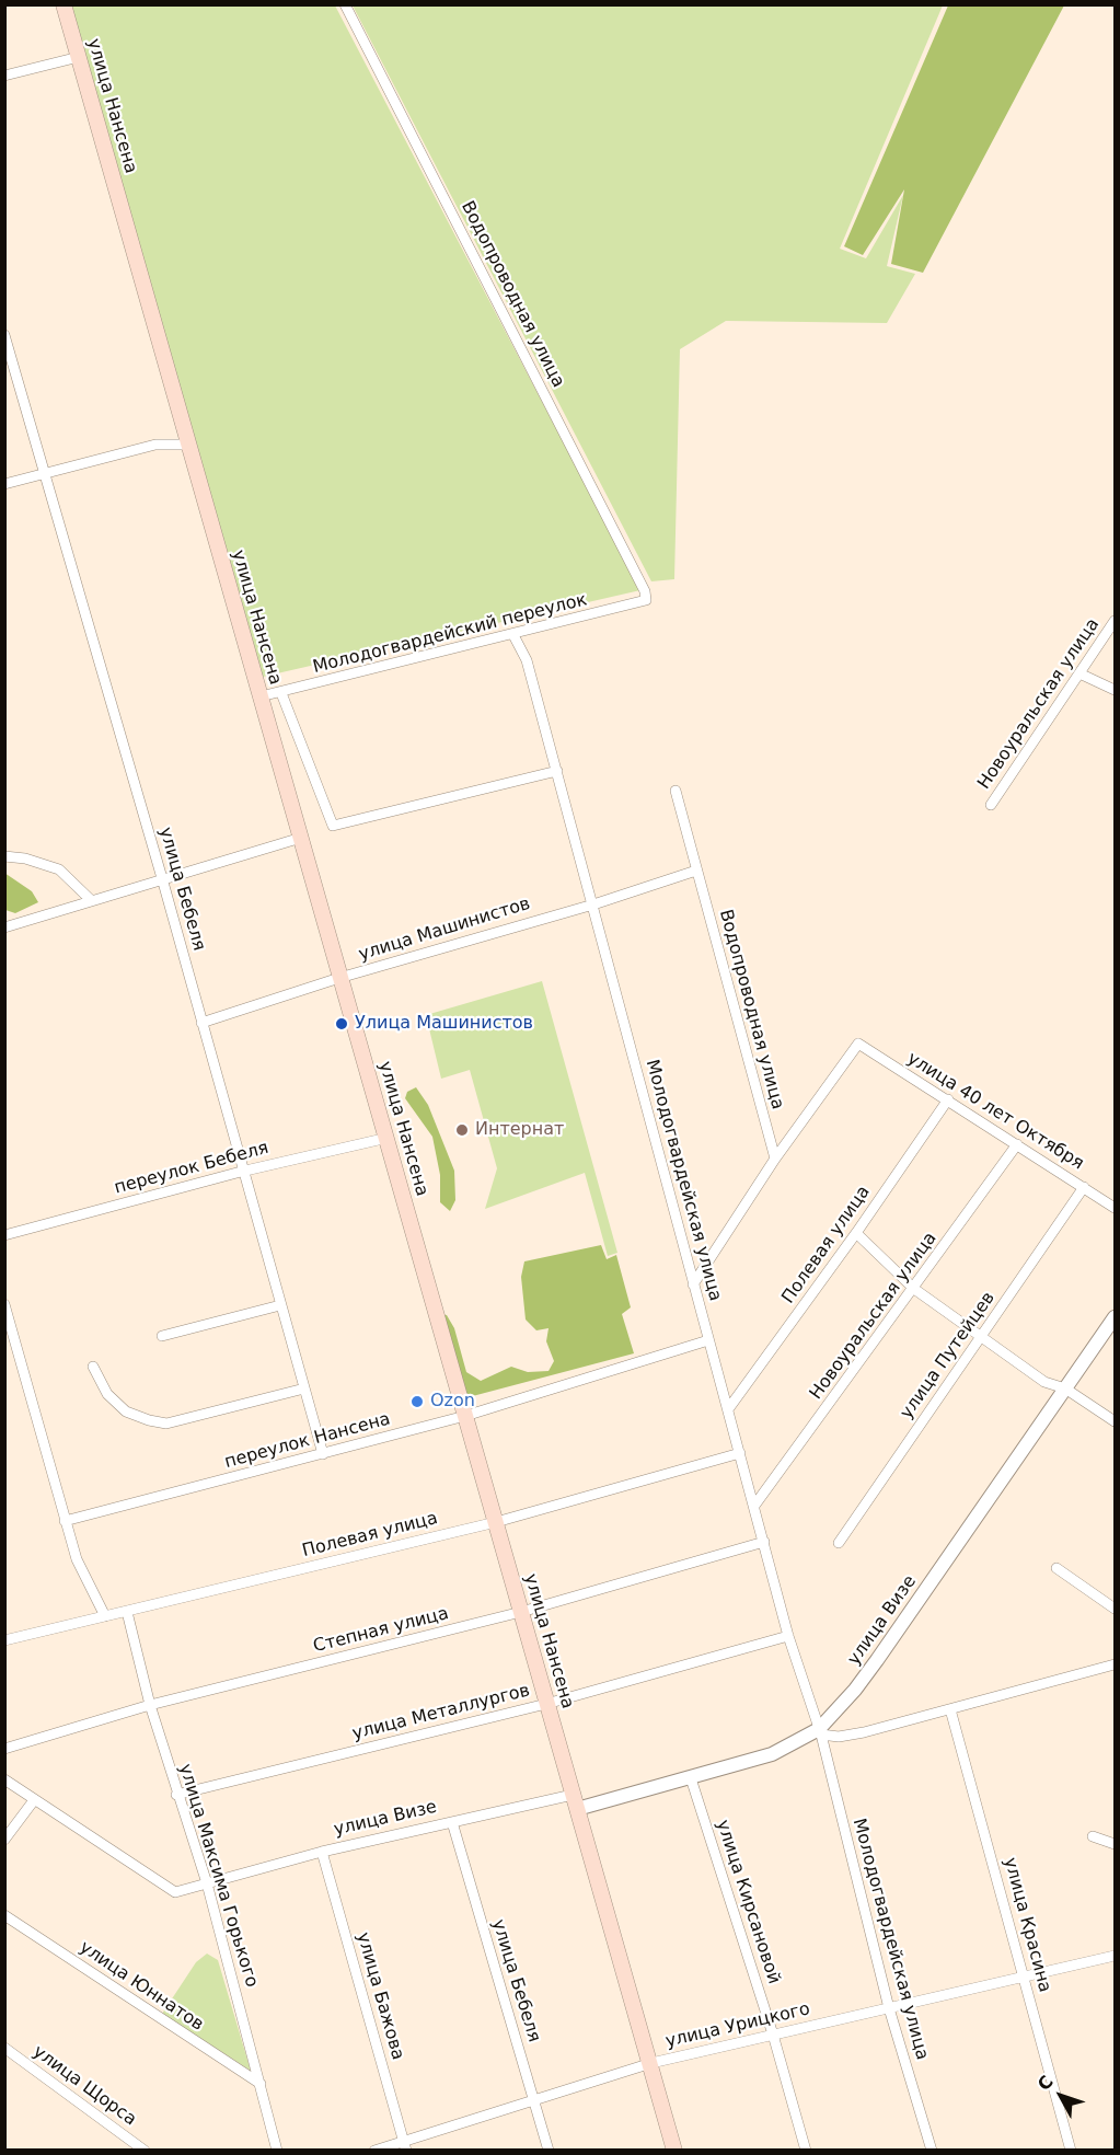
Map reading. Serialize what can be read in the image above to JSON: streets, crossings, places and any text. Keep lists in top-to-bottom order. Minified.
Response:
{"streets":{"main road":["улица Нансена"],"street":["Водопроводная улица","Молодогвардейский переулок","Новоуральская улица","улица Бебеля","улица Машинистов","улица 40 лет Октября","переулок Бебеля","Молодогвардейская улица","Полевая улица","улица Путейцев","переулок Нансена","улица Визе","Степная улица","улица Металлургов","улица Максима Горького","улица Кирсановой","улица Красина","улица Юннатов","улица Бажова","улица Урицкого","улица Щорса"]},"crossings":[["улица Нансена","Молодогвардейский переулок"],["улица Нансена","улица Машинистов"],["улица Нансена","переулок Бебеля"],["улица Нансена","Полевая улица"],["улица Нансена","переулок Нансена"],["улица Нансена","улица Визе"],["улица Нансена","Степная улица"],["улица Нансена","улица Металлургов"],["улица Нансена","улица Урицкого"],["Водопроводная улица","Молодогвардейский переулок"],["Водопроводная улица","улица Машинистов"],["Водопроводная улица","улица 40 лет Октября"],["Молодогвардейский переулок","Молодогвардейская улица"],["Новоуральская улица","улица 40 лет Октября"],["Новоуральская улица","Молодогвардейская улица"],["улица Бебеля","улица Машинистов"],["улица Бебеля","переулок Бебеля"],["улица Бебеля","переулок Нансена"],["улица Бебеля","улица Визе"],["улица Бебеля","улица Урицкого"],["улица Машинистов","Молодогвардейская улица"],["улица 40 лет Октября","Полевая улица"],["улица 40 лет Октября","улица Путейцев"],["Молодогвардейская улица","Полевая улица"],["Молодогвардейская улица","переулок Нансена"],["Молодогвардейская улица","улица Визе"],["Молодогвардейская улица","Степная улица"],["Молодогвардейская улица","улица Металлургов"],["Молодогвардейская улица","улица Урицкого"],["Полевая улица","улица Максима Горького"],["улица Визе","улица Максима Горького"],["улица Визе","улица Кирсановой"],["улица Визе","улица Бажова"],["Степная улица","улица Максима Горького"],["улица Металлургов","улица Максима Горького"],["улица Максима Горького","улица Юннатов"],["улица Кирсановой","улица Урицкого"],["улица Красина","улица Урицкого"],["улица Бажова","улица Урицкого"]],"places":["Улица Машинистов","Интернат","Ozon"],"north":"top left"}
